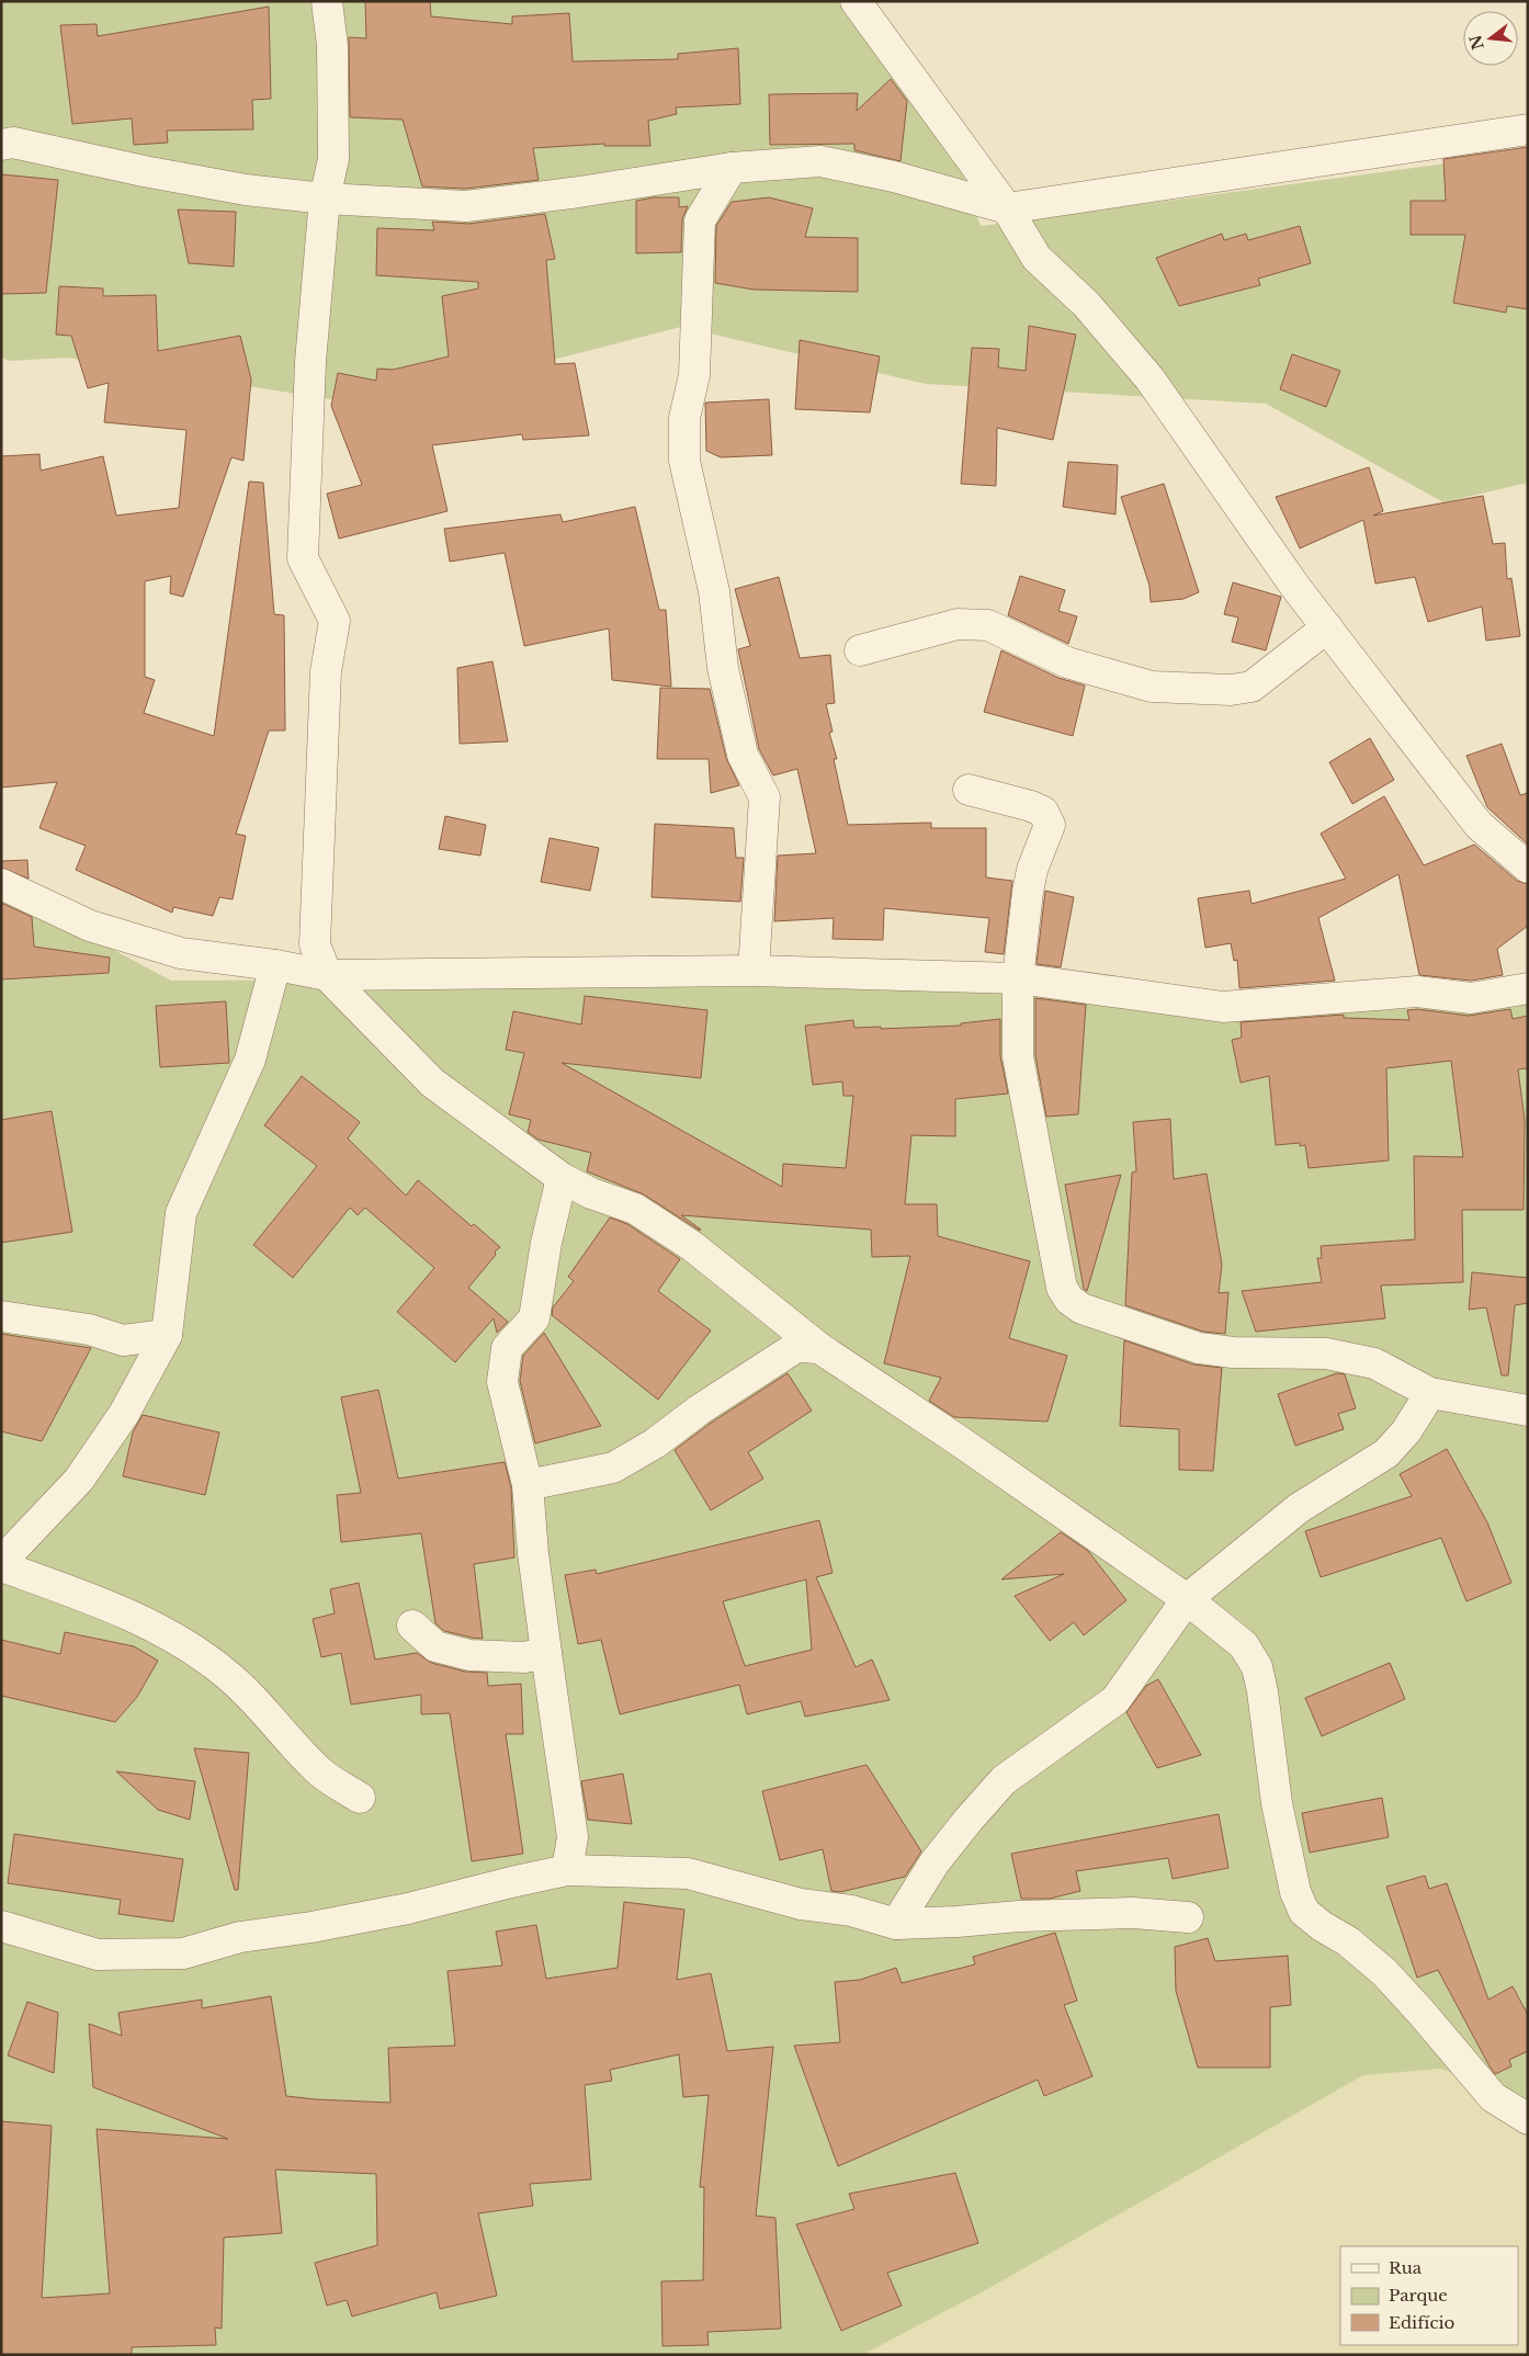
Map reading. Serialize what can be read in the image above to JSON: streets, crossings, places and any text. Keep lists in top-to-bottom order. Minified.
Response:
{"legend":["Rua","Parque","Edifício"],"north":"left"}
